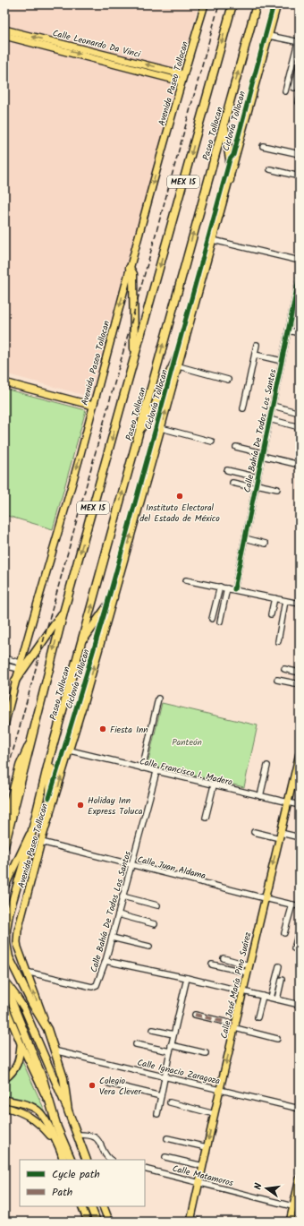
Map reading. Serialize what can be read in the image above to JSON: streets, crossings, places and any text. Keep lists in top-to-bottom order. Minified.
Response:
{"streets":{"highway":["Avenida Paseo Tollocan","Paseo Tollocan","MEX 15"],"main road":["Calle Leonardo Da Vinci","Calle José María Pino Suárez"],"street":["Calle Bahía De Todos Los Santos","Calle Francisco I. Madero","Calle Juan Aldama","Calle Ignacio Zaragoza","Calle Matamoros"],"cycle path":["Ciclovía Tollocan"]},"crossings":[["Calle Leonardo Da Vinci","Avenida Paseo Tollocan"],["Avenida Paseo Tollocan","Paseo Tollocan"],["Avenida Paseo Tollocan","Calle Bahía De Todos Los Santos"],["Avenida Paseo Tollocan","Calle Francisco I. Madero"],["Avenida Paseo Tollocan","Calle Juan Aldama"],["Avenida Paseo Tollocan","Calle Ignacio Zaragoza"],["Paseo Tollocan","MEX 15"],["Calle Bahía De Todos Los Santos","Calle Francisco I. Madero"],["Calle Bahía De Todos Los Santos","Calle Juan Aldama"],["Calle Francisco I. Madero","Calle José María Pino Suárez"],["Calle Juan Aldama","Calle José María Pino Suárez"],["Calle José María Pino Suárez","Calle Ignacio Zaragoza"],["Calle José María Pino Suárez","Calle Matamoros"]],"parks":["Panteón"],"places":["Instituto Electoral del Estado de México","Fiesta Inn","Holiday Inn Express Toluca","Colegio Vera Clever"],"legend":["Cycle path","Path"],"north":"left"}
